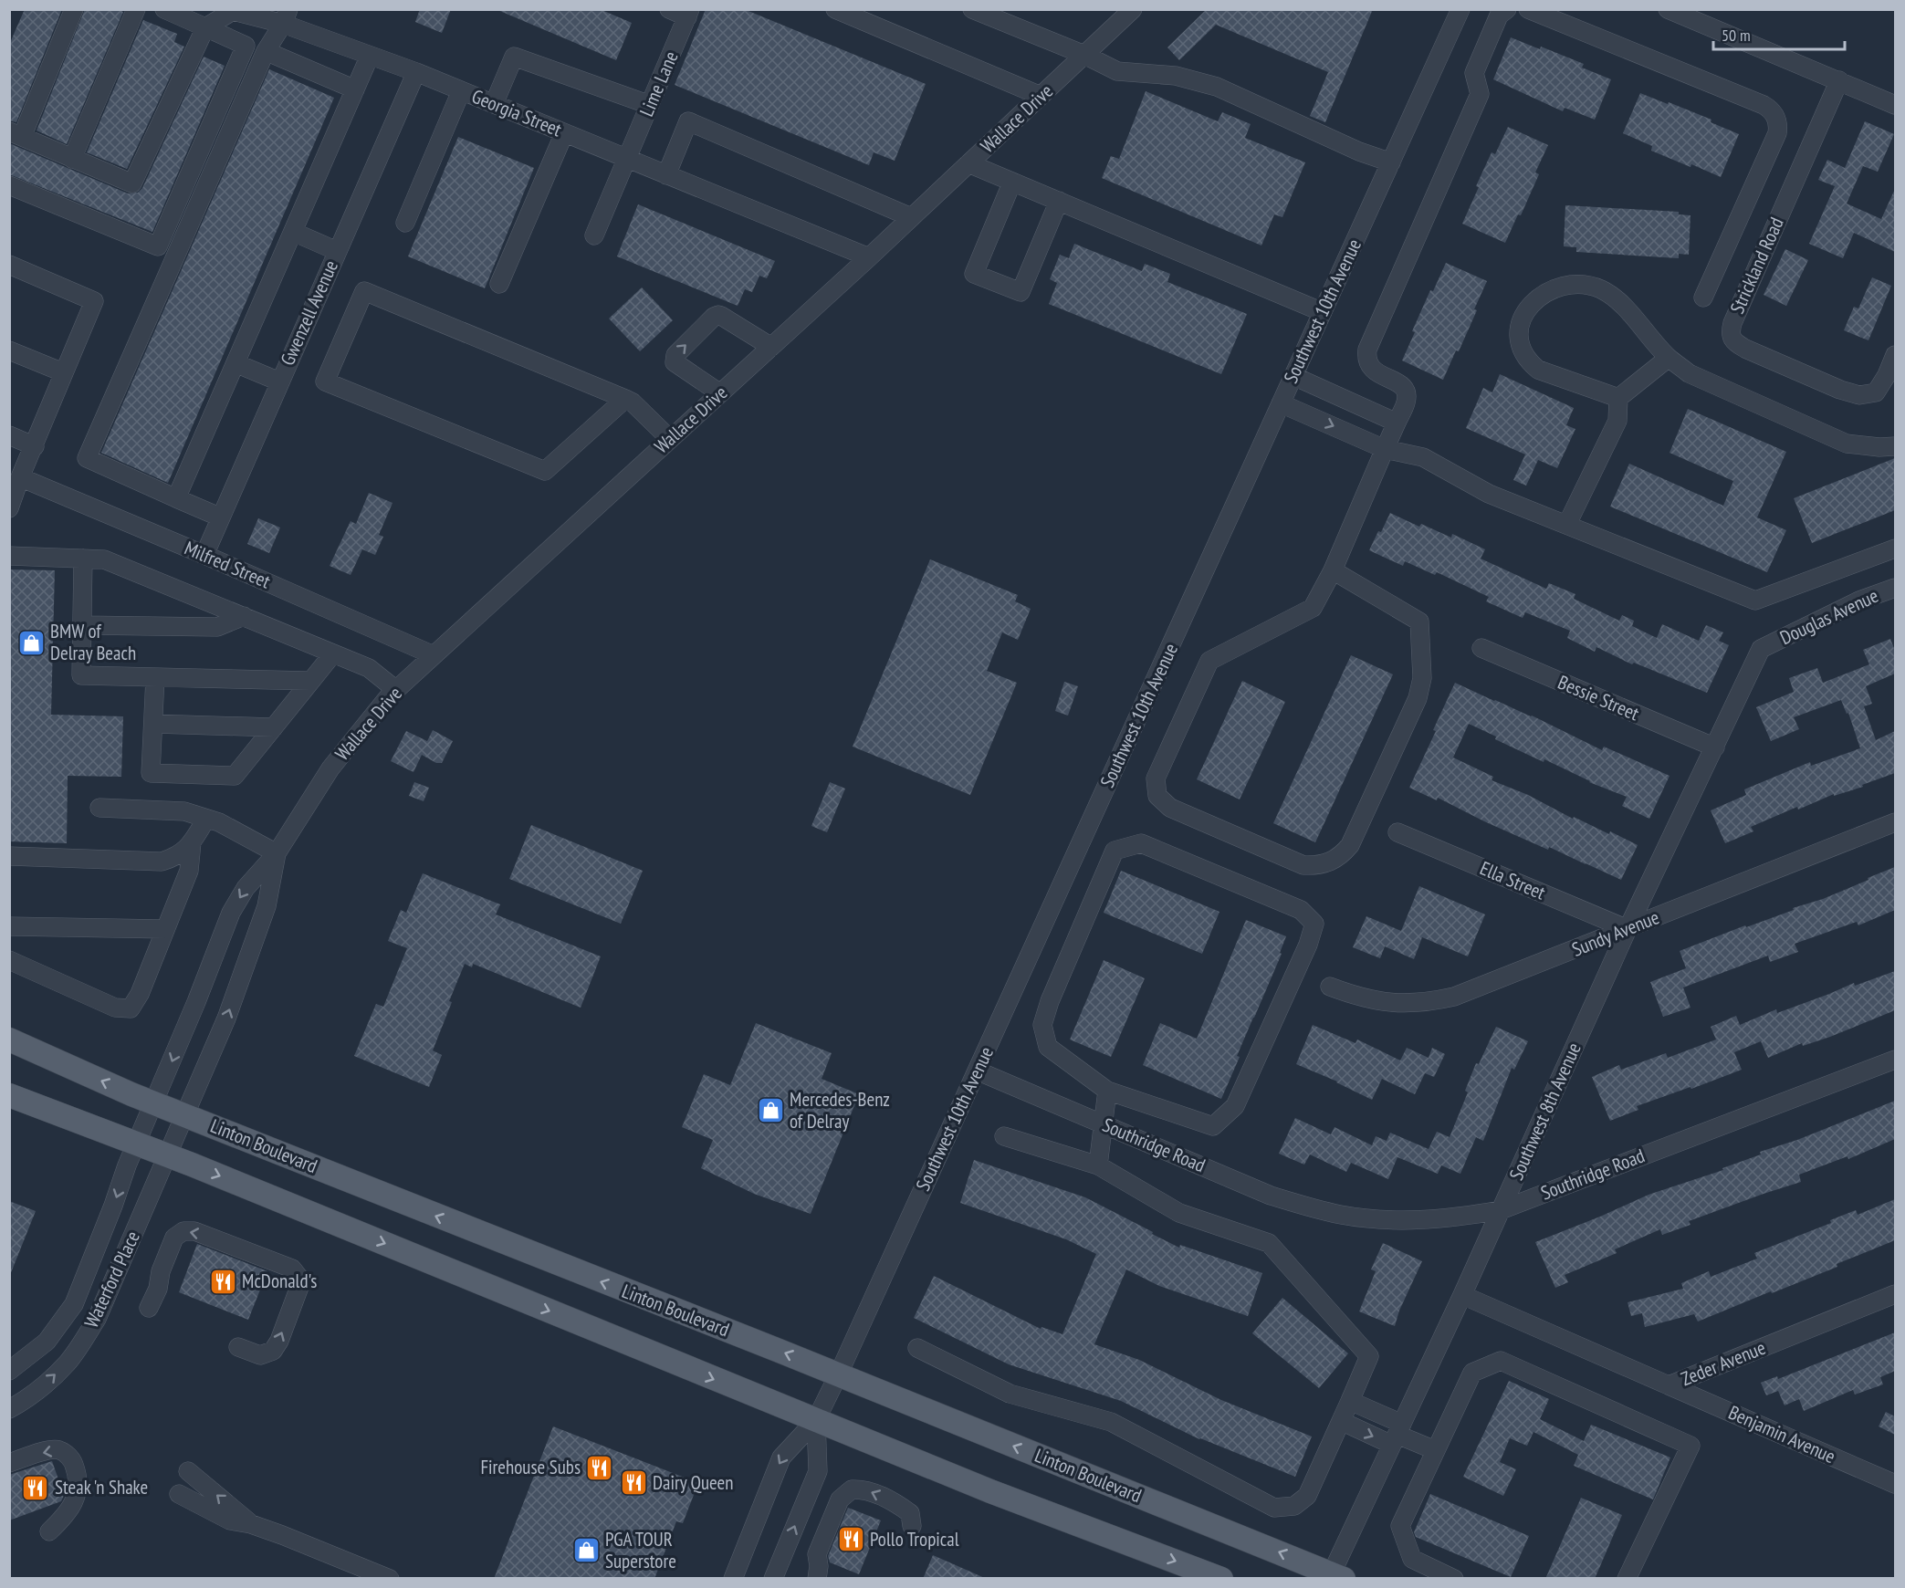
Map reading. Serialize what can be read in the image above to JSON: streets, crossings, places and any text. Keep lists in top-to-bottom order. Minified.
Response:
{"streets":{"main road":["Linton Boulevard"],"street":["Lime Lane","Georgia Street","Wallace Drive","Strickland Road","Southwest 10th Avenue","Gwenzell Avenue","Milfred Street","Douglas Avenue","Bessie Street","Ella Street","Sundy Avenue","Southwest 8th Avenue","Southridge Road","Waterford Place","Zeder Avenue","Benjamin Avenue"]},"crossings":[["Lime Lane","Georgia Street"],["Georgia Street","Wallace Drive"],["Georgia Street","Gwenzell Avenue"],["Wallace Drive","Milfred Street"],["Wallace Drive","Linton Boulevard"],["Wallace Drive","Waterford Place"],["Southwest 10th Avenue","Southridge Road"],["Southwest 10th Avenue","Linton Boulevard"],["Gwenzell Avenue","Milfred Street"],["Douglas Avenue","Southwest 8th Avenue"],["Bessie Street","Southwest 8th Avenue"],["Ella Street","Sundy Avenue"],["Ella Street","Southwest 8th Avenue"],["Sundy Avenue","Southwest 8th Avenue"],["Southwest 8th Avenue","Southridge Road"],["Southwest 8th Avenue","Linton Boulevard"],["Southwest 8th Avenue","Zeder Avenue"],["Zeder Avenue","Benjamin Avenue"]],"places":{"shop":["BMW of Delray Beach","Mercedes-Benz of Delray","PGA TOUR Superstore"],"restaurant":["McDonald's","Firehouse Subs","Dairy Queen","Steak 'n Shake","Pollo Tropical"]},"scale_bar":"50 m"}
